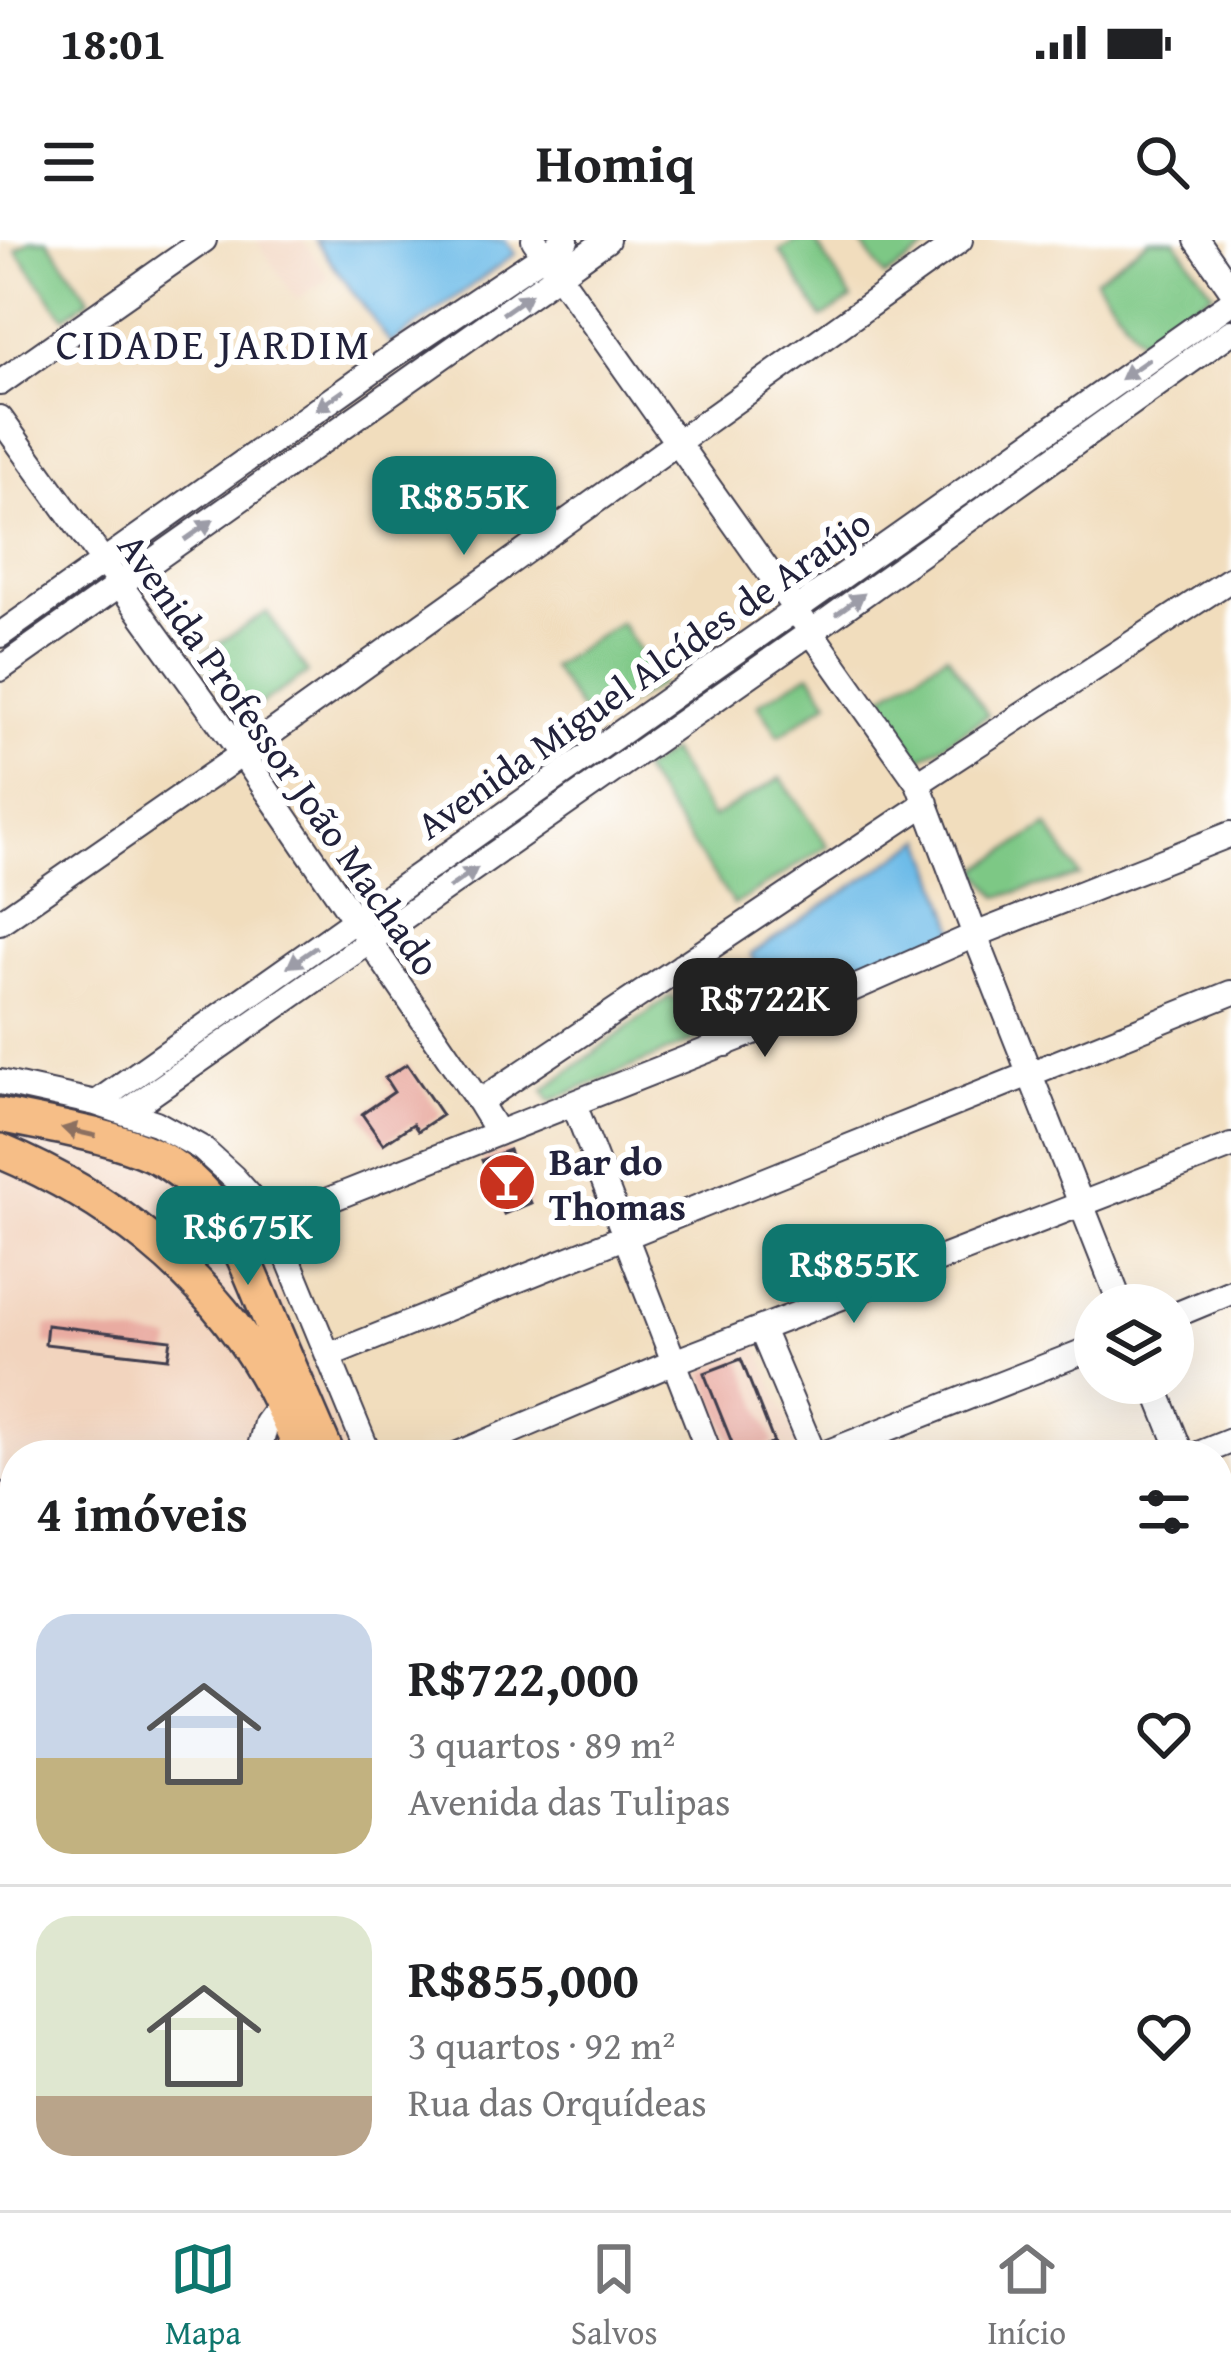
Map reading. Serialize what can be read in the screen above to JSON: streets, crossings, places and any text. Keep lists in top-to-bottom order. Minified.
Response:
{"streets":{"street":["Avenida Miguel Alcídes de Araújo","Avenida Professor João Machado"]},"crossings":[["Avenida Miguel Alcídes de Araújo","Avenida Professor João Machado"]],"districts":["CIDADE JARDIM"],"places":{"bar":["Bar do Thomas"]},"page":{"status":"18:01","header":"Homiq","price":["R$855K","R$722K","R$675K","R$855K"],"heading":"4 imóveis","list":[{"name":"R$722,000","note":"3 quartos · 89 m² · Avenida das Tulipas"},{"name":"R$855,000","note":"3 quartos · 92 m² · Rua das Orquídeas"}],"tabs":["Mapa","Salvos","Início"]}}
